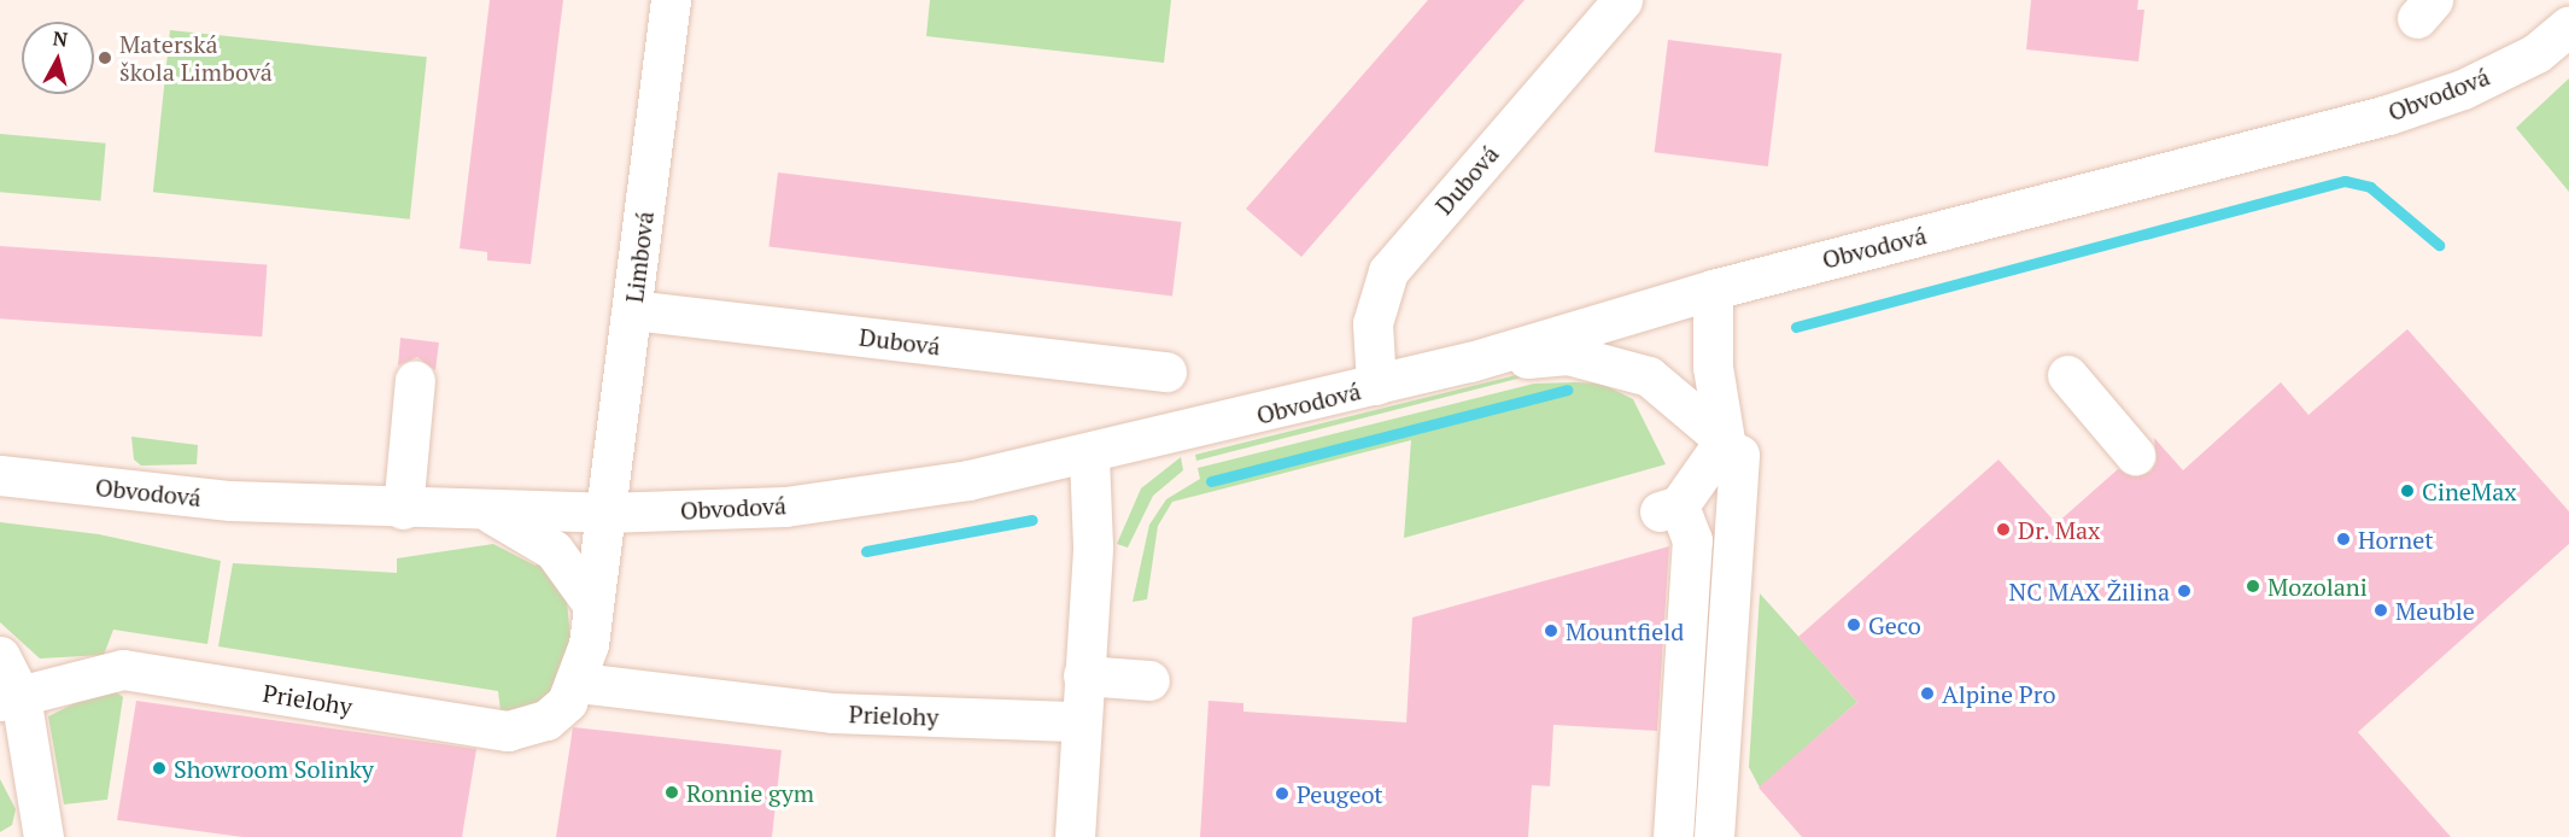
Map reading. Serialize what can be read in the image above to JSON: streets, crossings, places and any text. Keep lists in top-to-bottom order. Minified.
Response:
{"streets":{"street":["Obvodová","Dubová","Limbová","Prielohy"]},"crossings":[["Obvodová","Dubová"],["Obvodová","Limbová"],["Dubová","Limbová"]],"places":["Materská škola Limbová","CineMax","Dr. Max","Hornet","Mozolani","NC MAX Žilina","Meuble","Geco","Mountfield","Alpine Pro","Showroom Solinky","Ronnie gym","Peugeot"],"north":"top"}
